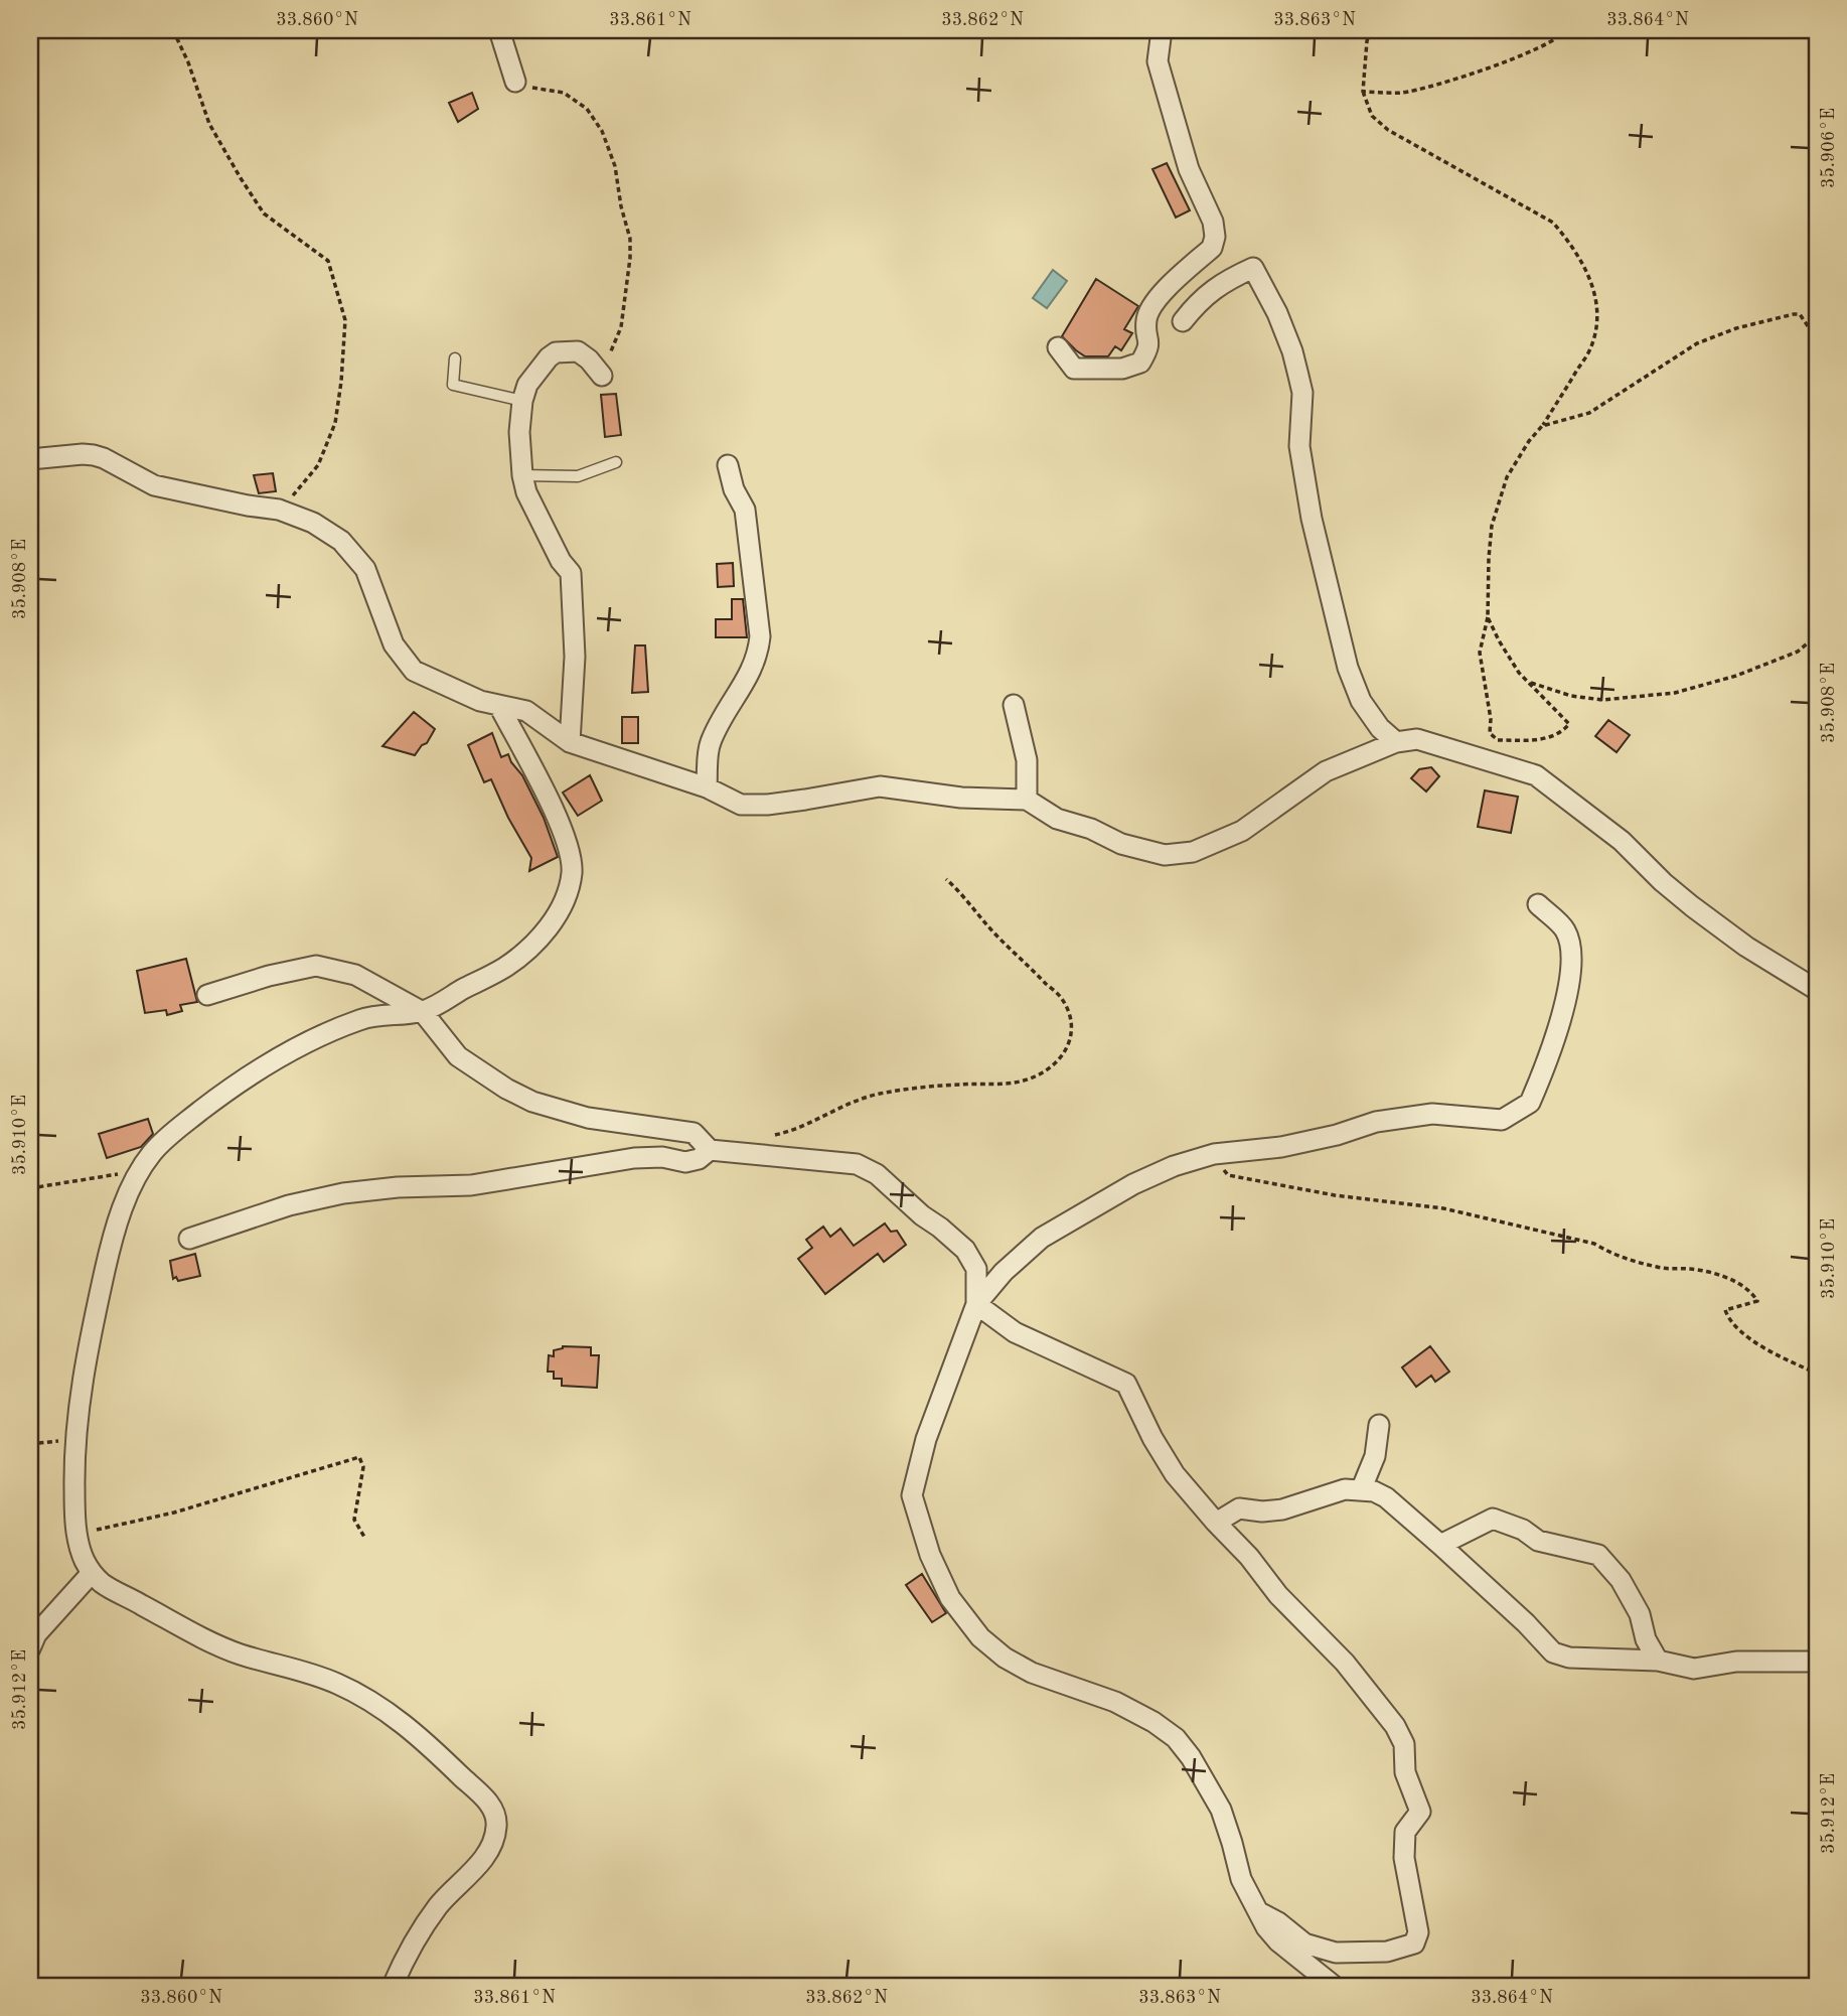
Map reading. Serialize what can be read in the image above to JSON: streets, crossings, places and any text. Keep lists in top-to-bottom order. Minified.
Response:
{"coordinates":["33.860°N","33.861°N","33.862°N","33.863°N","33.864°N","35.906°E","35.908°E","35.910°E","35.912°E"]}
